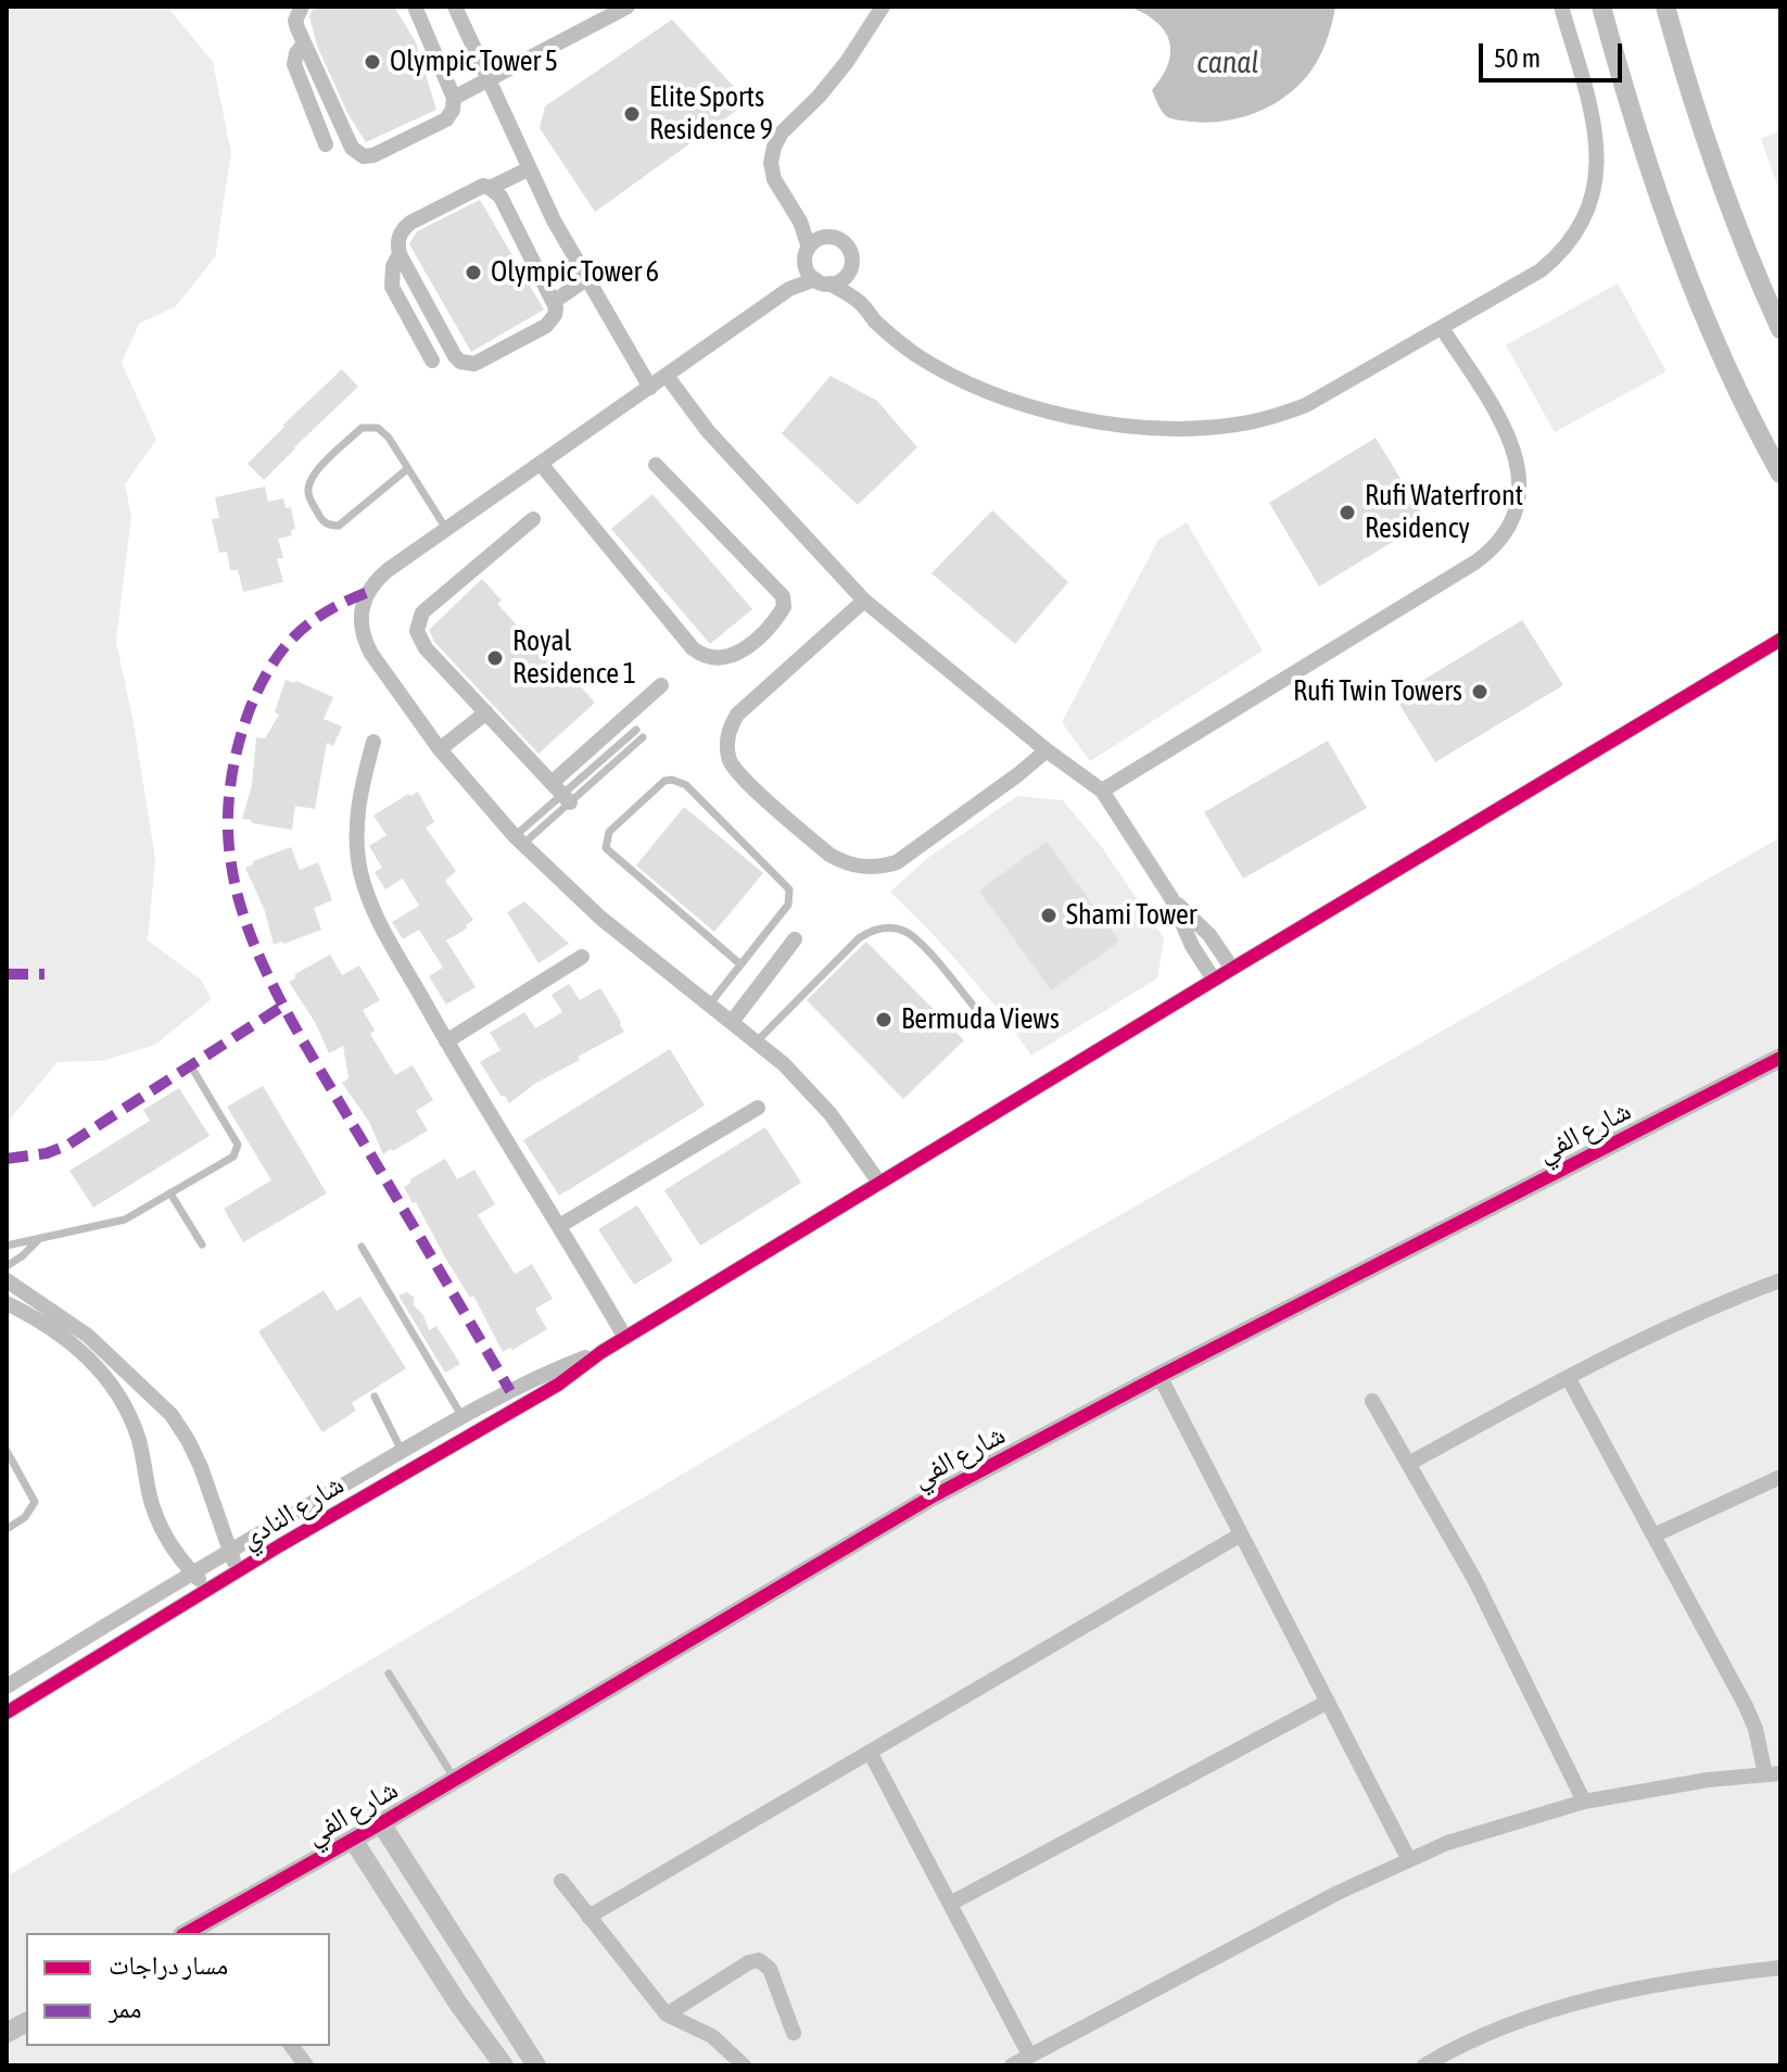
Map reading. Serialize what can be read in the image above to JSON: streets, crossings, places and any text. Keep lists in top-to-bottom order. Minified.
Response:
{"streets":{"street":["شارع الفي","شارع النادي"]},"water":["canal"],"places":["Olympic Tower 5","Elite Sports Residence 9","Olympic Tower 6","Rufi Waterfront Residency","Royal Residence 1","Rufi Twin Towers","Shami Tower","Bermuda Views"],"legend":["مسار دراجات","ممر"],"scale_bar":"50 m"}
